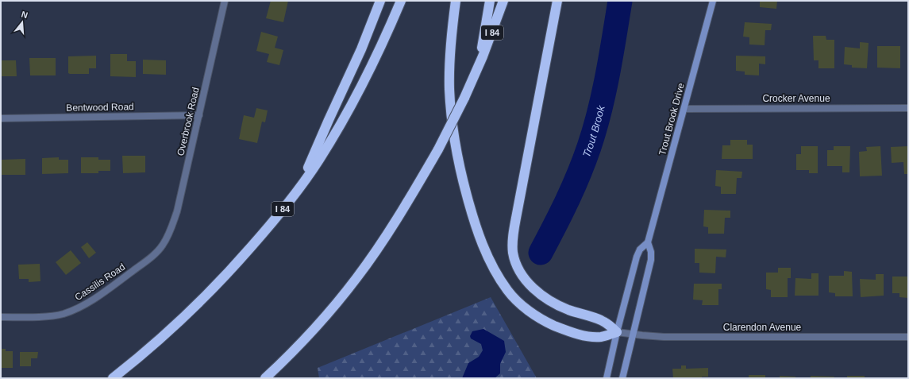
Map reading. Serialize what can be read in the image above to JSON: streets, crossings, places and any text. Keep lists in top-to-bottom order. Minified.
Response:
{"streets":{"highway":["I 84"],"main road":["Trout Brook Drive"],"street":["Crocker Avenue","Bentwood Road","Overbrook Road","Cassilis Road","Clarendon Avenue"]},"crossings":[["Crocker Avenue","Trout Brook Drive"],["Bentwood Road","Overbrook Road"],["Trout Brook Drive","Clarendon Avenue"],["Overbrook Road","Cassilis Road"]],"water":["Trout Brook"],"north":"top"}
